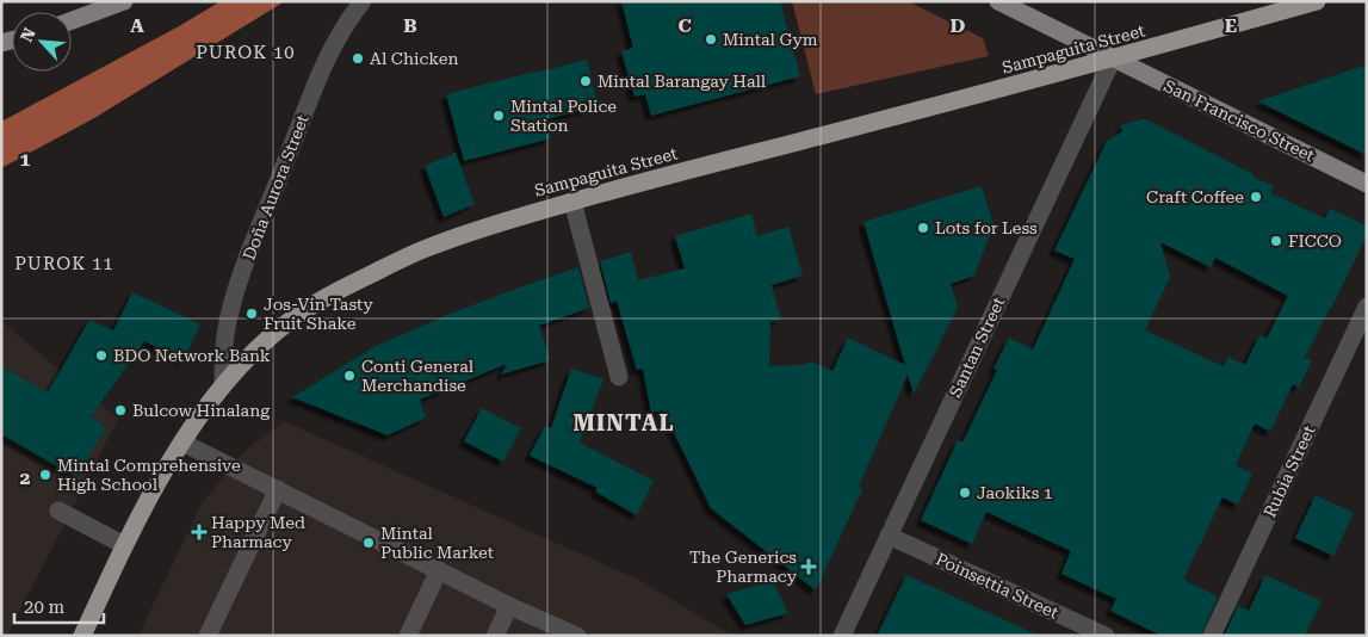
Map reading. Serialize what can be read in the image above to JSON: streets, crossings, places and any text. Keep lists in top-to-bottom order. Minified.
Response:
{"streets":{"highway":["Sampaguita Street"],"main road":["San Francisco Street"],"street":["Doña Aurora Street","Santan Street","Rubia Street","Poinsettia Street"]},"crossings":[["Sampaguita Street","San Francisco Street"],["Sampaguita Street","Doña Aurora Street"],["Sampaguita Street","Santan Street"],["San Francisco Street","Santan Street"],["Santan Street","Poinsettia Street"]],"districts":["PUROK 10","PUROK 11","MINTAL"],"places":{"other":["Mintal Gym","Al Chicken","Mintal Barangay Hall","Mintal Police Station","Craft Coffee","Lots for Less","FICCO","Jos-Vin Tasty Fruit Shake","BDO Network Bank","Conti General Merchandise","Bulcow Hinalang","Mintal Comprehensive High School","Jaokiks 1","Mintal Public Market"],"health":["Happy Med Pharmacy","The Generics Pharmacy"]},"scale_bar":"20 m","north":"top left","grid":{"columns":["A","B","C","D","E"],"rows":["1","2"]}}
